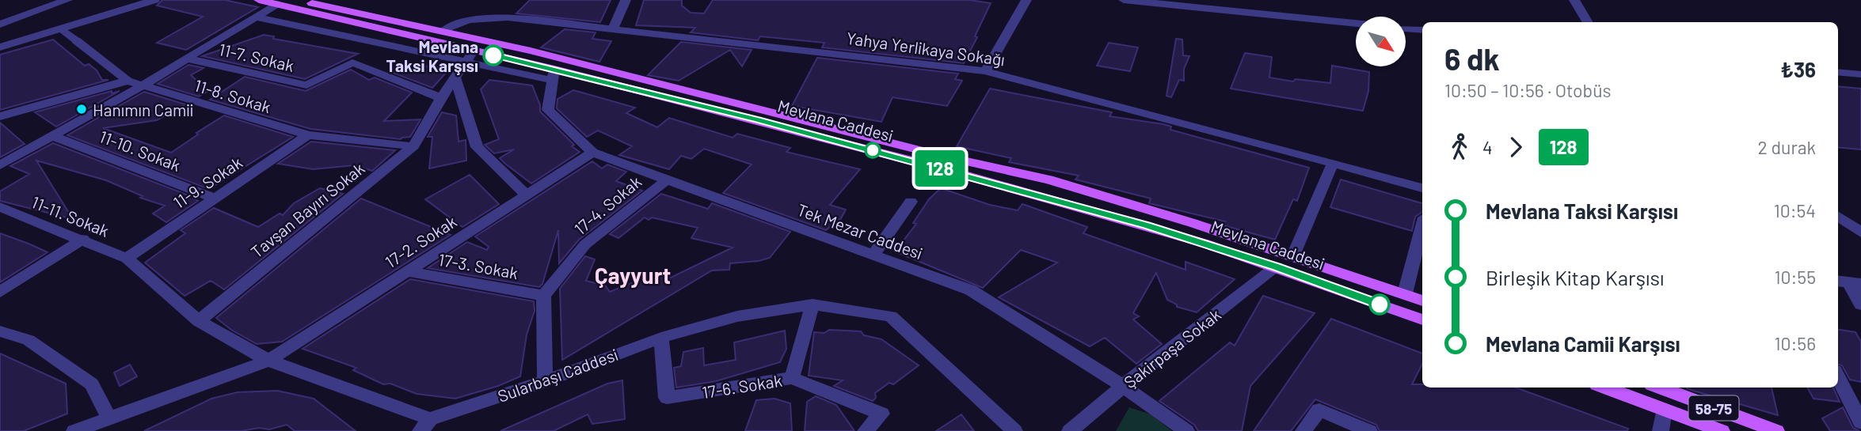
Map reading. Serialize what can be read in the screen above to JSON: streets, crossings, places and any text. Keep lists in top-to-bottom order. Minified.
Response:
{"streets":{"main road":["Mevlana Caddesi","58-75"],"street":["Yahya Yerlikaya Sokağı","11-7. Sokak","11-8. Sokak","11-10. Sokak","11-9. Sokak","17-4. Sokak","Tavşan Bayırı Sokak","11-11. Sokak","Tek Mezar Caddesi","17-2. Sokak","17-3. Sokak","Şakirpaşa Sokak","Sularbaşı Caddesi","17-6. Sokak"]},"crossings":[["Yahya Yerlikaya Sokağı","Mevlana Caddesi"],["11-7. Sokak","Tavşan Bayırı Sokak"],["11-8. Sokak","11-9. Sokak"],["11-8. Sokak","Tavşan Bayırı Sokak"],["Mevlana Caddesi","Tavşan Bayırı Sokak"],["Mevlana Caddesi","Tek Mezar Caddesi"],["Mevlana Caddesi","Şakirpaşa Sokak"],["11-10. Sokak","11-9. Sokak"],["11-9. Sokak","11-11. Sokak"],["17-4. Sokak","Tek Mezar Caddesi"],["17-4. Sokak","17-3. Sokak"],["Tavşan Bayırı Sokak","11-11. Sokak"],["Tek Mezar Caddesi","17-2. Sokak"],["Tek Mezar Caddesi","Şakirpaşa Sokak"],["17-2. Sokak","17-3. Sokak"],["17-2. Sokak","Sularbaşı Caddesi"],["Sularbaşı Caddesi","17-6. Sokak"]],"districts":["Çayyurt"],"places":["Mevlana Taksi Karşısı","Hanımın Camii"],"lines":["bus line 128"],"north":"bottom right","page":{"on_map":"128","heading":["6 dk","10:50 – 10:56 · Otobüs","₺36"],"legs":["4","128","2 durak"],"list":[{"name":"Mevlana Taksi Karşısı","value":"10:54"},{"name":"Birleşik Kitap Karşısı","value":"10:55"},{"name":"Mevlana Camii Karşısı","value":"10:56"}]}}
